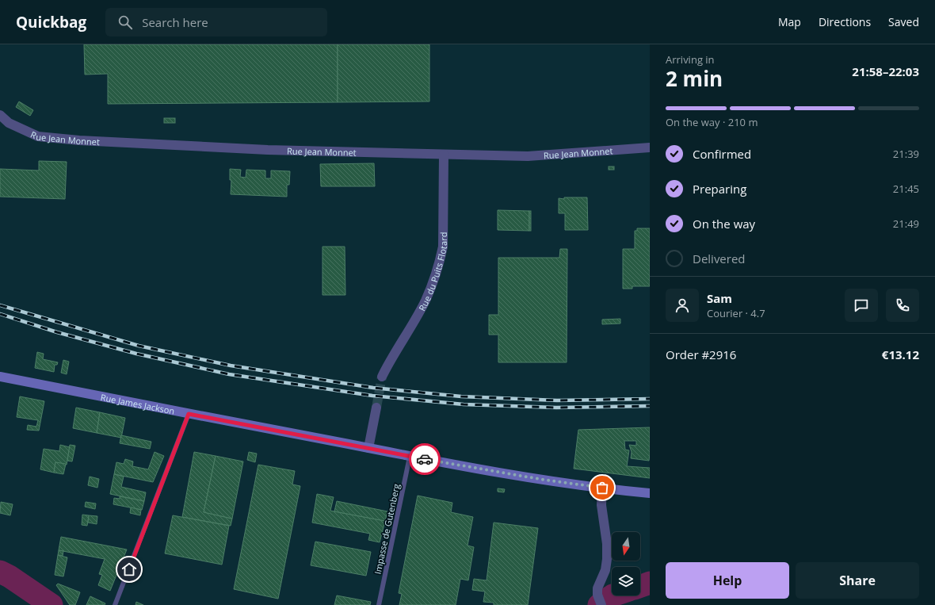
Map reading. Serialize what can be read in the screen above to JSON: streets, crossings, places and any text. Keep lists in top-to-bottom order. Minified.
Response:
{"streets":{"main road":["Rue James Jackson"],"street":["Rue Jean Monnet","Rue du Puits Flotard"],"lane":["Impasse de Gutenberg"]},"crossings":[["Rue Jean Monnet","Rue du Puits Flotard"],["Rue James Jackson","Impasse de Gutenberg"]],"north":"bottom","page":{"header":"Quickbag","search":"Search here","nav":["Map","Directions","Saved"],"heading":["2 min","Arriving in","21:58–22:03"],"panel":["Sam","Courier · 4.7","Order #2916","€13.12"],"bar":"On the way · 210 m","list":[["Confirmed","21:39"],["Preparing","21:45"],["On the way","21:49"],"Delivered"],"buttons":["Help","Share"]}}
